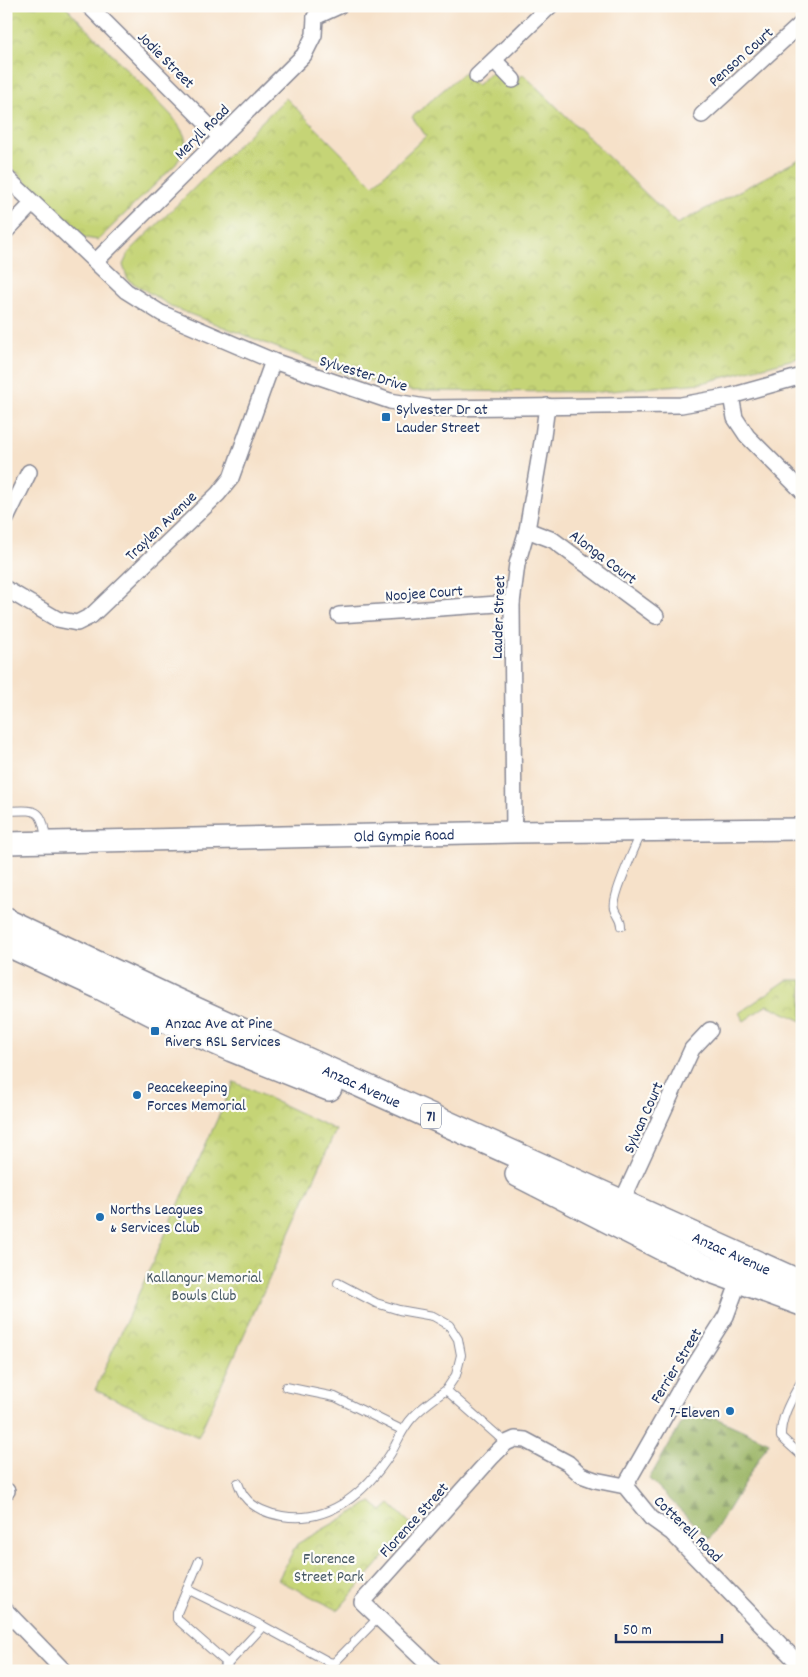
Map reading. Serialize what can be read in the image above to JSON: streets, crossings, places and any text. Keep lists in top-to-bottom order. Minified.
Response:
{"streets":{"highway":["Anzac Avenue","71"],"main road":["Old Gympie Road"],"street":["Penson Court","Jodie Street","Meryll Road","Sylvester Drive","Traylen Avenue","Alonga Court","Noojee Court","Lauder Street","Sylvan Court","Ferrier Street","Florence Street","Cotterell Road"]},"crossings":[["Jodie Street","Meryll Road"],["Meryll Road","Sylvester Drive"],["Sylvester Drive","Traylen Avenue"],["Sylvester Drive","Lauder Street"],["Alonga Court","Lauder Street"],["Noojee Court","Lauder Street"],["Lauder Street","Old Gympie Road"],["Anzac Avenue","Sylvan Court"],["Anzac Avenue","Ferrier Street"],["Ferrier Street","Cotterell Road"]],"parks":["Kallangur Memorial Bowls Club","Florence Street Park"],"places":{"transit":["Sylvester Dr at Lauder Street","Anzac Ave at Pine Rivers RSL Services"],"other":["Peacekeeping Forces Memorial","Norths Leagues & Services Club","7-Eleven"]},"scale_bar":"50 m"}
